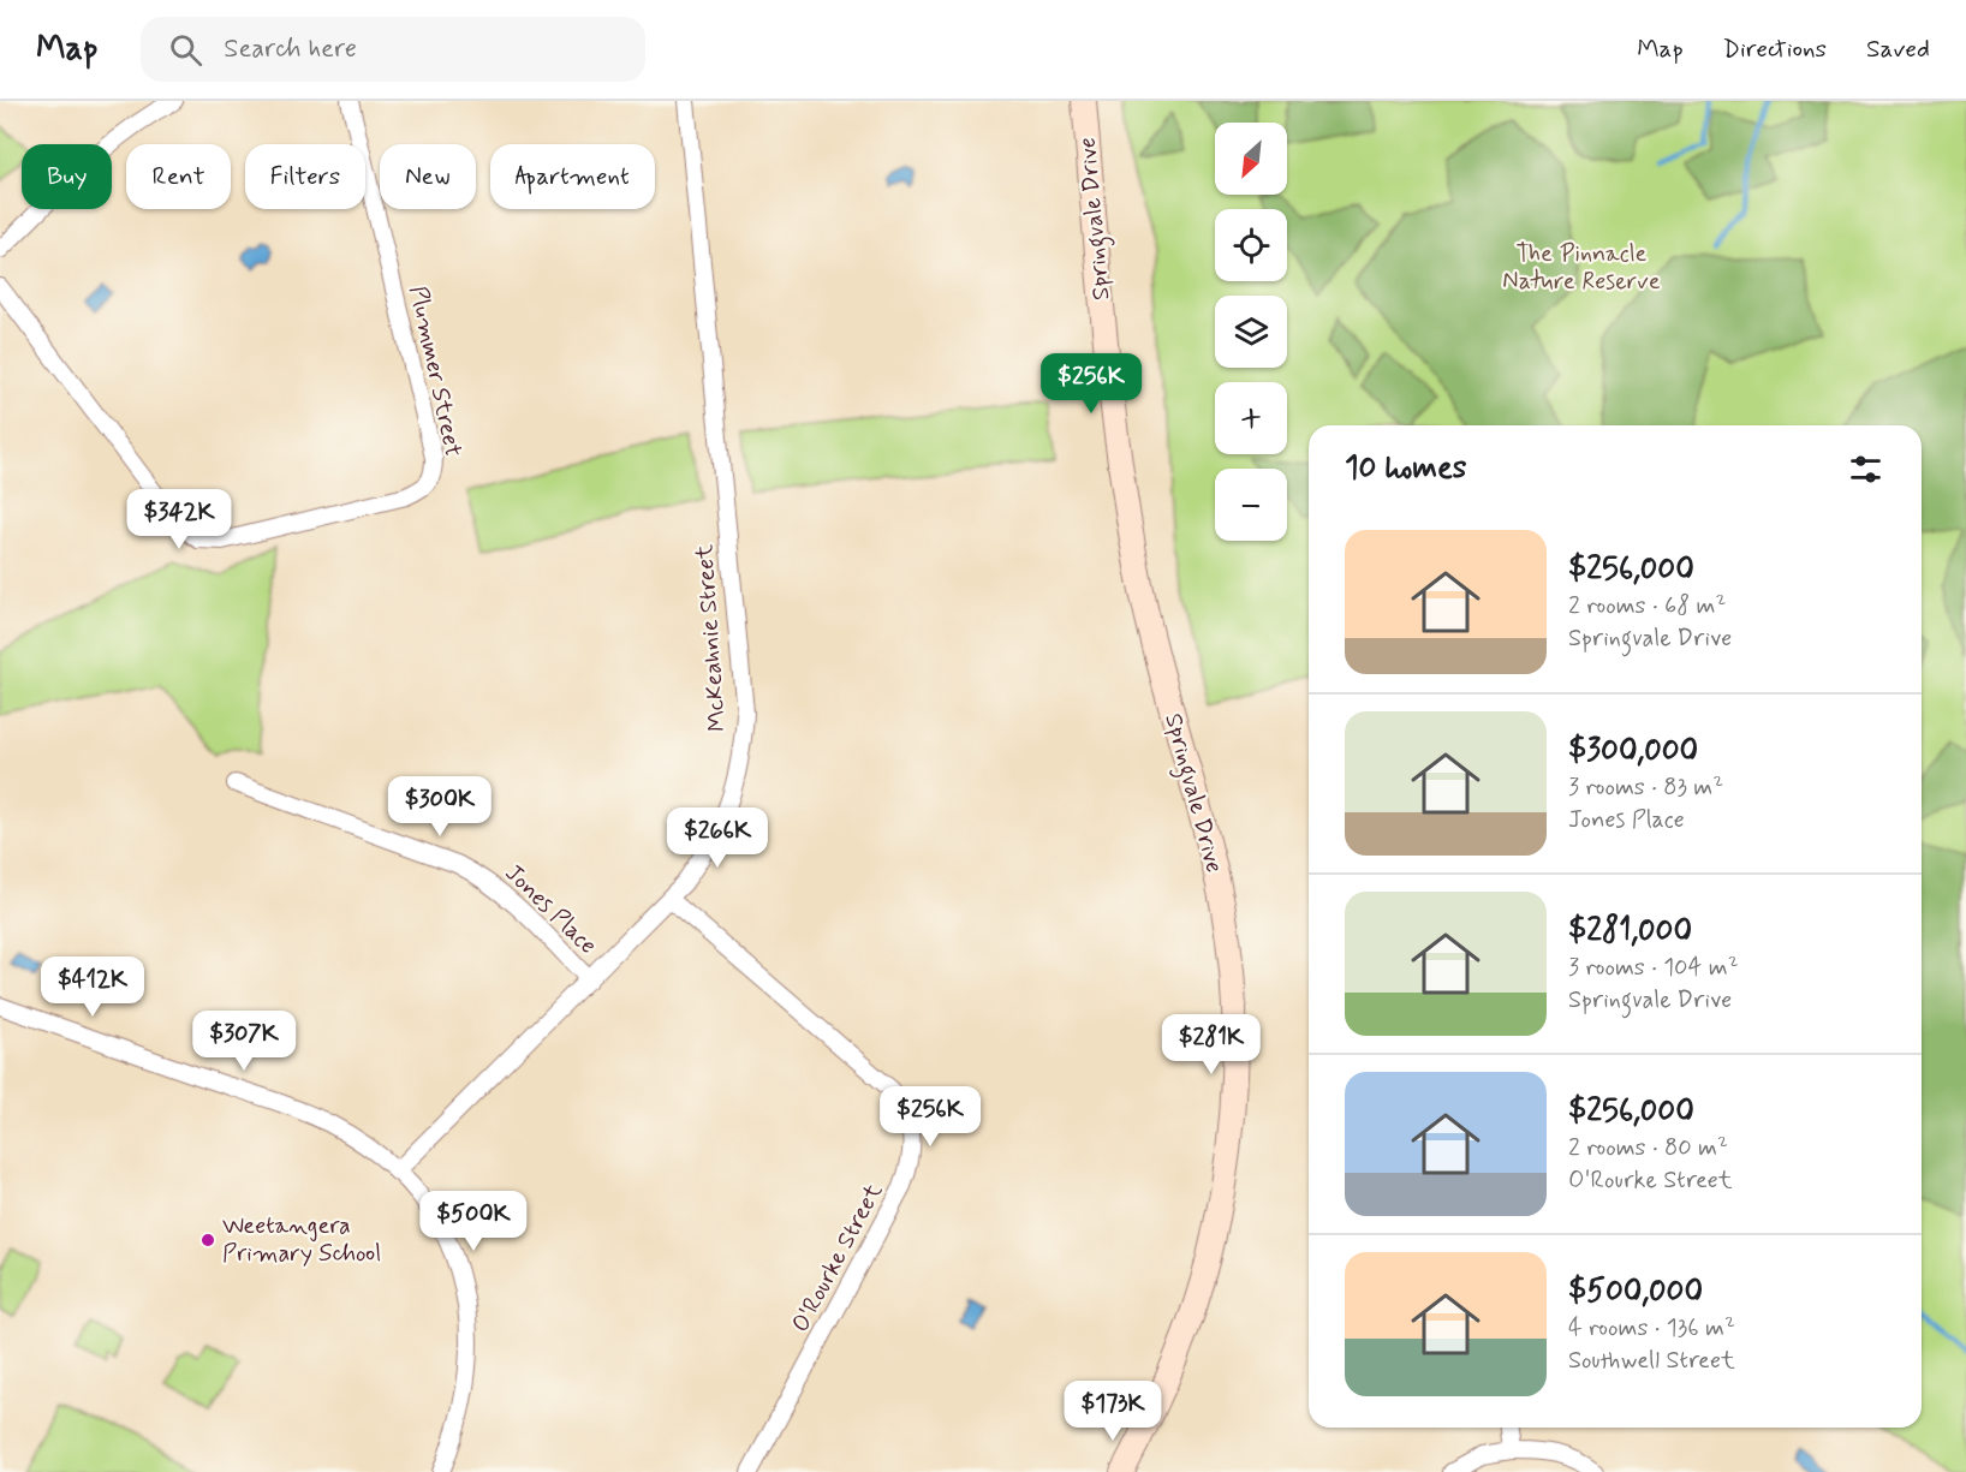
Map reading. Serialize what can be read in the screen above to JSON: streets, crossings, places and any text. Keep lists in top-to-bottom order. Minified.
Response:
{"streets":{"main road":["Springvale Drive"],"street":["Plummer Street","McKeahnie Street","Jones Place","O'Rourke Street"]},"crossings":[["McKeahnie Street","Jones Place"],["McKeahnie Street","O'Rourke Street"]],"parks":["The Pinnacle Nature Reserve"],"places":["Weetangera Primary School"],"north":"bottom left","page":{"header":"Map","search":"Search here","nav":["Map","Directions","Saved"],"map_buttons":["+","−"],"chip":["Buy","Rent","Filters","New","Apartment"],"price":["$256K","$342K","$300K","$266K","$412K","$307K","$281K","$256K","$500K","$173K"],"heading":"10 homes","list":[{"name":"$256,000","note":"2 rooms · 68 m² · Springvale Drive"},{"name":"$300,000","note":"3 rooms · 83 m² · Jones Place"},{"name":"$281,000","note":"3 rooms · 104 m² · Springvale Drive"},{"name":"$256,000","note":"2 rooms · 80 m² · O'Rourke Street"},{"name":"$500,000","note":"4 rooms · 136 m² · Southwell Street"}]}}
